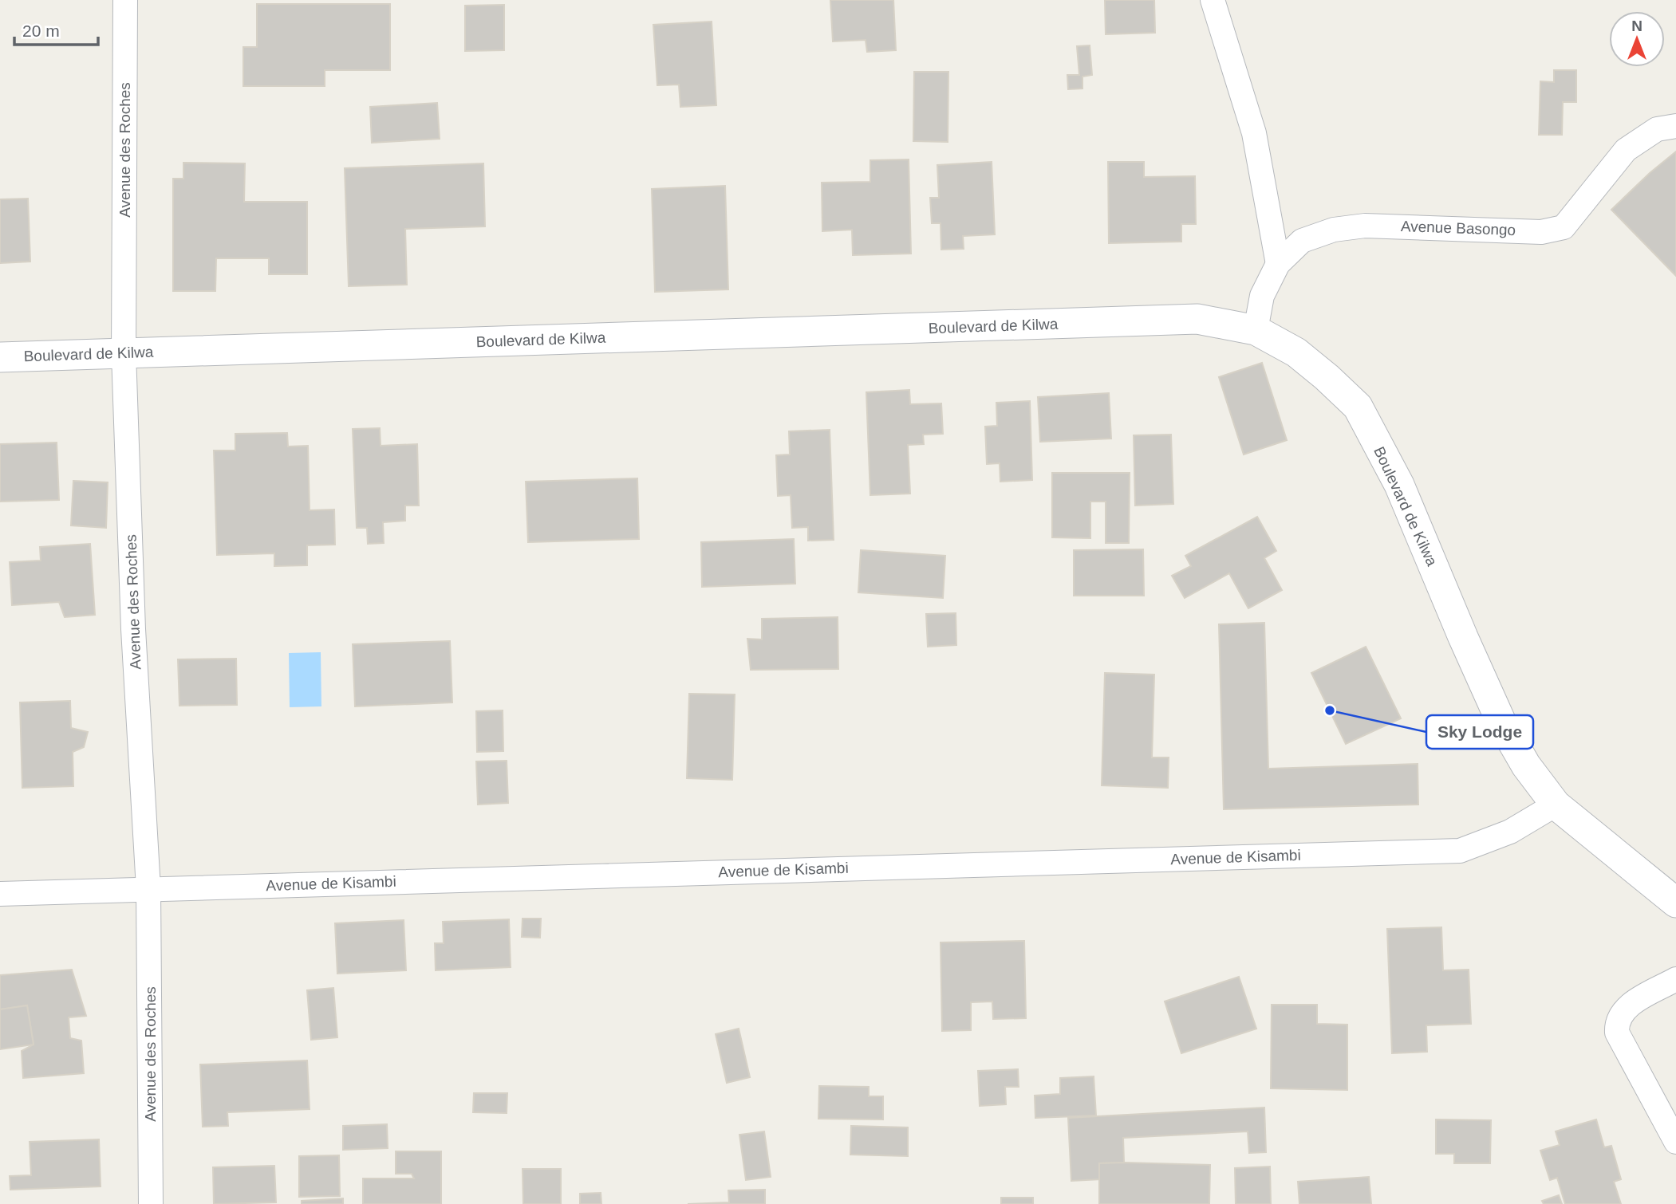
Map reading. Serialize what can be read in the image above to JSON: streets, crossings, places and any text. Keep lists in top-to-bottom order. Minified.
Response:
{"streets":{"street":["Avenue des Roches","Avenue Basongo","Boulevard de Kilwa","Avenue de Kisambi"]},"crossings":[["Avenue des Roches","Boulevard de Kilwa"],["Avenue des Roches","Avenue de Kisambi"],["Avenue Basongo","Boulevard de Kilwa"],["Boulevard de Kilwa","Avenue de Kisambi"]],"places":["Sky Lodge"],"scale_bar":"20 m","north":"top"}
